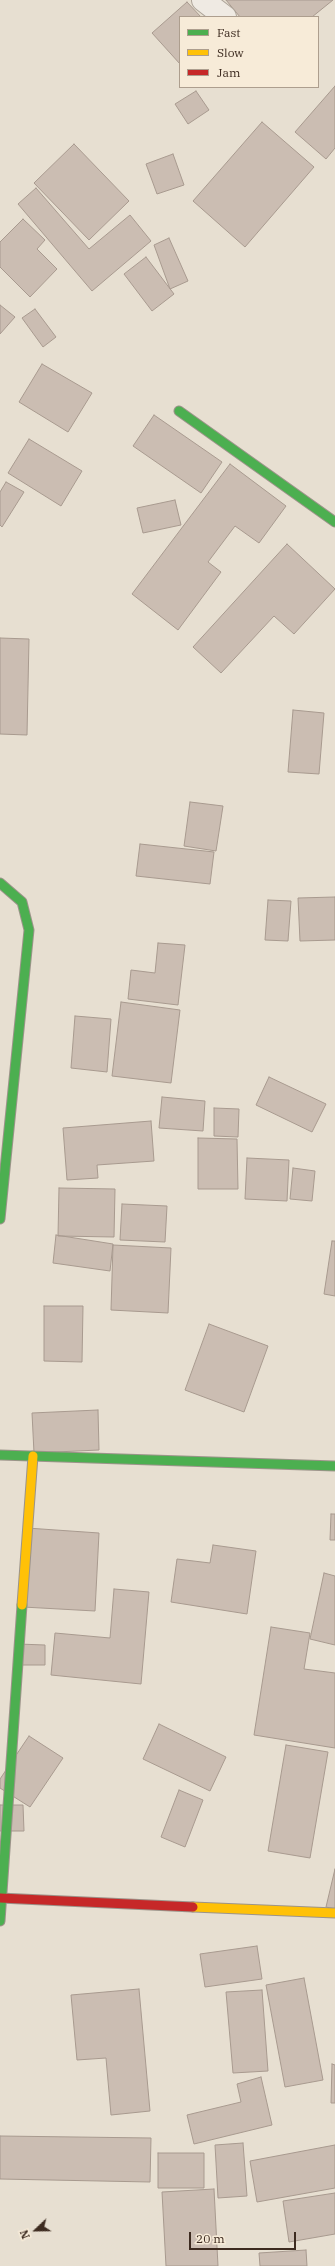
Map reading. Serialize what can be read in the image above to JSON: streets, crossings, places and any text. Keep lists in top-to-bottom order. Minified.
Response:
{"legend":["Fast","Slow","Jam"],"scale_bar":"20 m","north":"left"}
